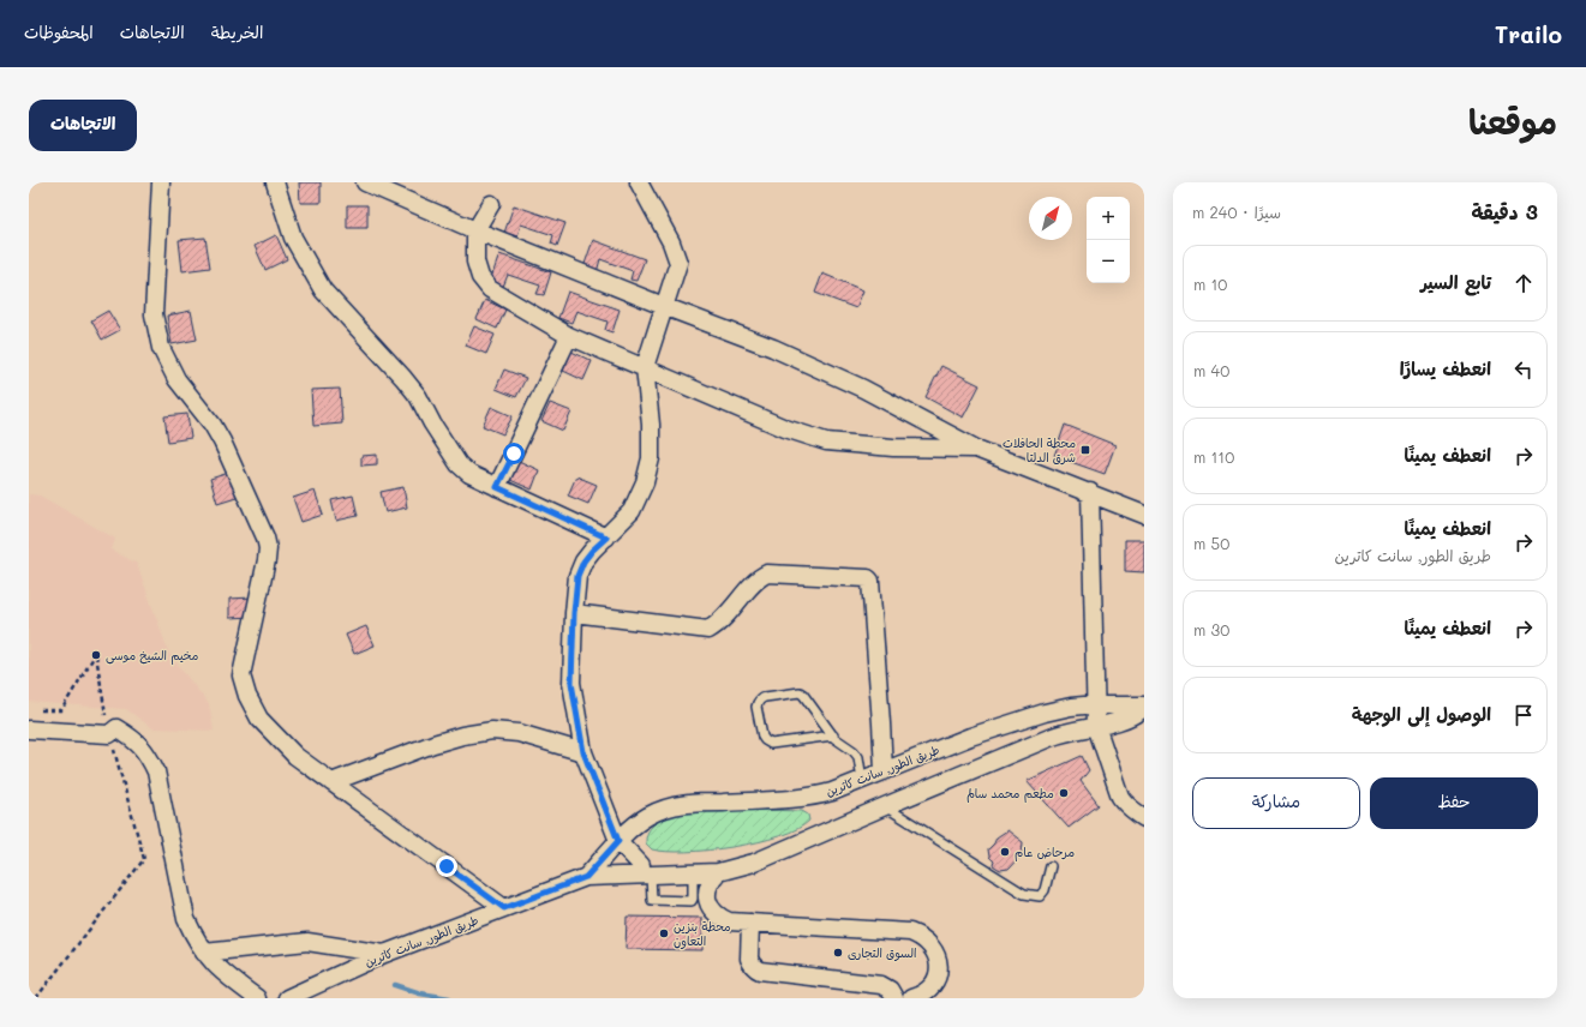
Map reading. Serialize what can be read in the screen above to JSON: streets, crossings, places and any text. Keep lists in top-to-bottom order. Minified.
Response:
{"streets":{"street":["طريق الطور, سانت كاترين"]},"places":{"transit":["محطة الحافلات شرق الدلتا"],"other":["مخيم الشيخ موسى","مطعم محمد سالم","مرحاض عام","محطة بنزين التعاون","السوق التجارى"]},"north":"top right","page":{"header":"Trailo","nav":["الخريطة","الاتجاهات","المحفوظات"],"title":"موقعنا","buttons":["الاتجاهات",["حفظ","مشاركة"]],"heading":["3 دقيقة","سيرًا · 240 m"],"map_buttons":["+","−"],"list":[["تابع السير","10 m"],["انعطف يسارًا","40 m"],["انعطف يمينًا","110 m"],["انعطف يمينًا","طريق الطور, سانت كاترين","50 m"],["انعطف يمينًا","30 m"],"الوصول إلى الوجهة"]}}
